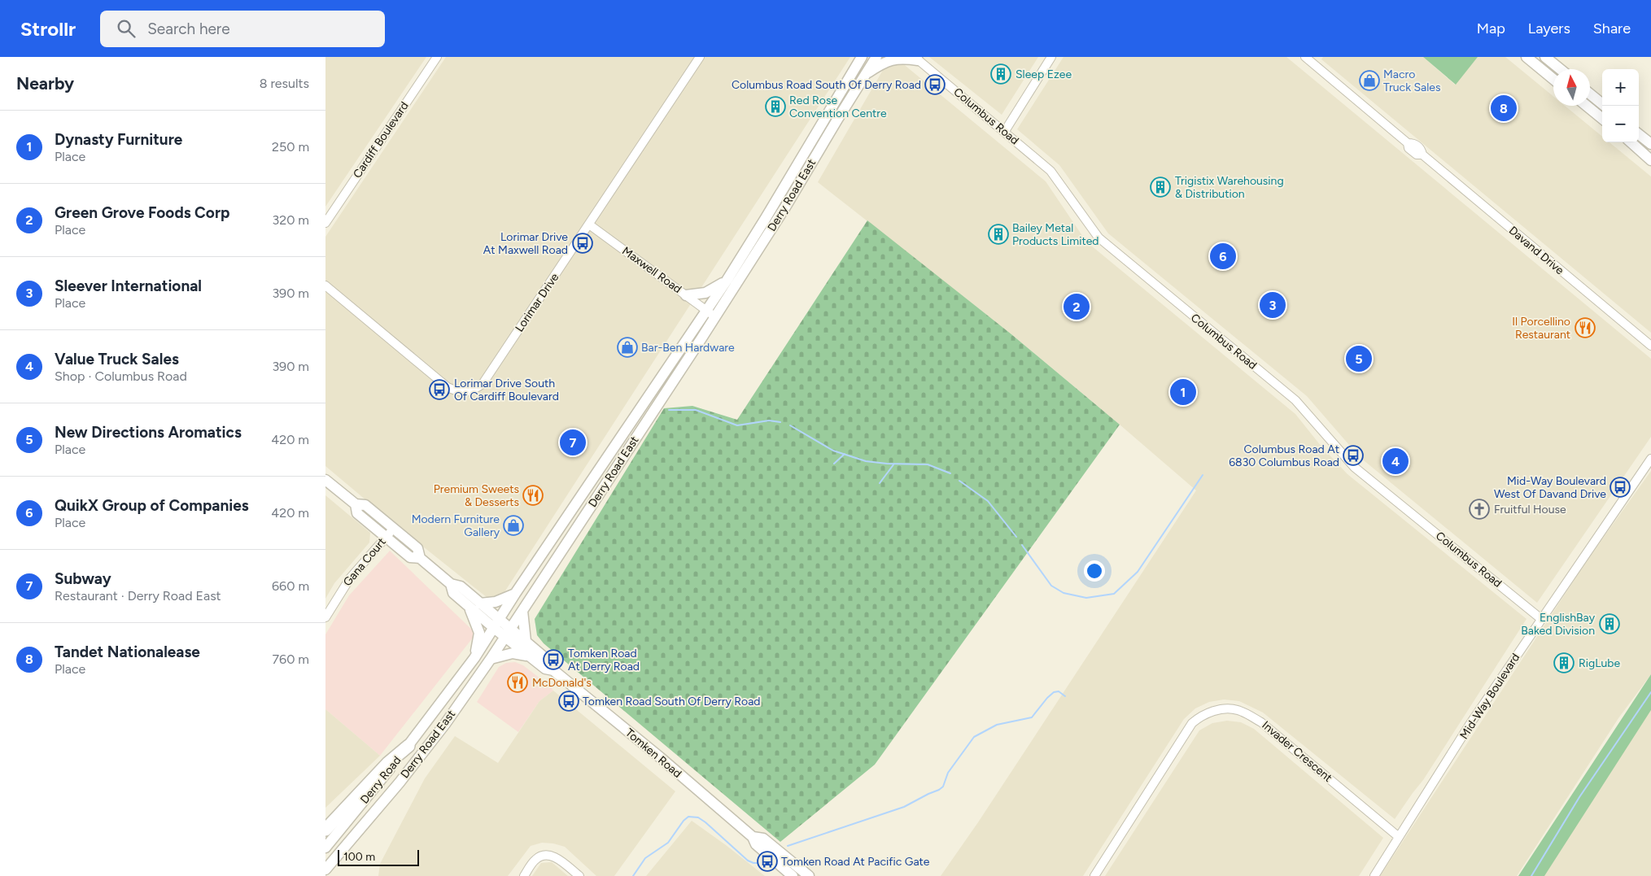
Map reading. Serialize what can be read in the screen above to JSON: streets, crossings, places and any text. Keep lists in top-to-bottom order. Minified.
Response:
{"streets":{"main road":["Derry Road East","Tomken Road","Derry Road"],"street":["Columbus Road","Cardiff Boulevard","Davand Drive","Maxwell Road","Lorimar Drive","Gana Court","Mid-Way Boulevard","Invader Crescent"]},"crossings":[["Columbus Road","Mid-Way Boulevard"],["Derry Road East","Maxwell Road"],["Derry Road East","Tomken Road"],["Derry Road East","Derry Road"],["Maxwell Road","Lorimar Drive"],["Gana Court","Tomken Road"],["Mid-Way Boulevard","Invader Crescent"]],"places":{"building":["Sleep Ezee","Red Rose Convention Centre","Trigistix Warehousing & Distribution","Bailey Metal Products Limited","EnglishBay Baked Division","RigLube"],"shop":["Macro Truck Sales","Bar-Ben Hardware","Modern Furniture Gallery"],"bus stop":["Columbus Road South Of Derry Road","Lorimar Drive At Maxwell Road","Lorimar Drive South Of Cardiff Boulevard","Columbus Road At 6830 Columbus Road","Mid-Way Boulevard West Of Davand Drive","Tomken Road At Derry Road","Tomken Road South Of Derry Road","Tomken Road At Pacific Gate"],"restaurant":["Il Porcellino Restaurant","Premium Sweets & Desserts","McDonald's"],"church":["Fruitful House"]},"scale_bar":"100 m","north":"top","page":{"header":"Strollr","search":"Search here","nav":["Map","Layers","Share"],"heading":["Nearby","8 results"],"map_buttons":["+","−"],"pins":["8","6","3","2","5","1","7","4"],"list":[{"mark":"1","name":"Dynasty Furniture","note":"Place","value":"250 m"},{"mark":"2","name":"Green Grove Foods Corp","note":"Place","value":"320 m"},{"mark":"3","name":"Sleever International","note":"Place","value":"390 m"},{"mark":"4","name":"Value Truck Sales","note":"Shop · Columbus Road","value":"390 m"},{"mark":"5","name":"New Directions Aromatics","note":"Place","value":"420 m"},{"mark":"6","name":"QuikX Group of Companies","note":"Place","value":"420 m"},{"mark":"7","name":"Subway","note":"Restaurant · Derry Road East","value":"660 m"},{"mark":"8","name":"Tandet Nationalease","note":"Place","value":"760 m"}],"scale":"100 m"}}
